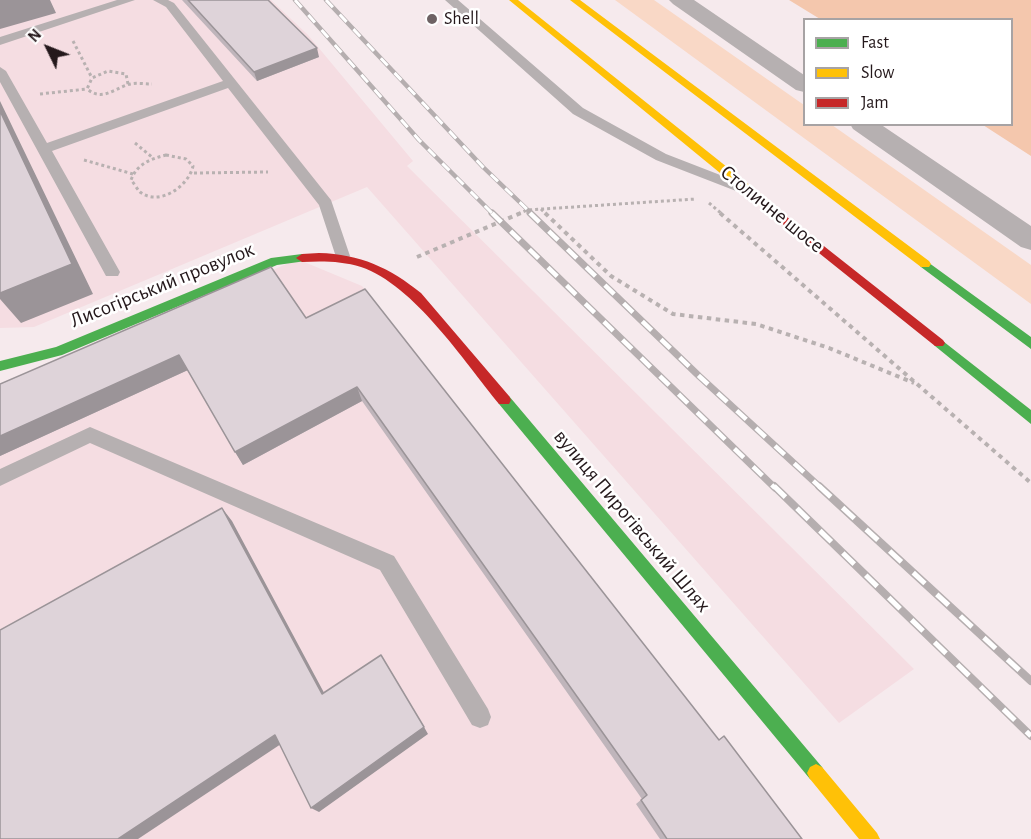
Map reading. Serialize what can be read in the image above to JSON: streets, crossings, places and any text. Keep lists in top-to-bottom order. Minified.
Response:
{"streets":{"main road":["Столичне шосе","Лисогірський провулок","вулиця Пирогівський Шлях"]},"crossings":[["Лисогірський провулок","вулиця Пирогівський Шлях"]],"places":["Shell"],"legend":["Fast","Slow","Jam"],"north":"top left"}
